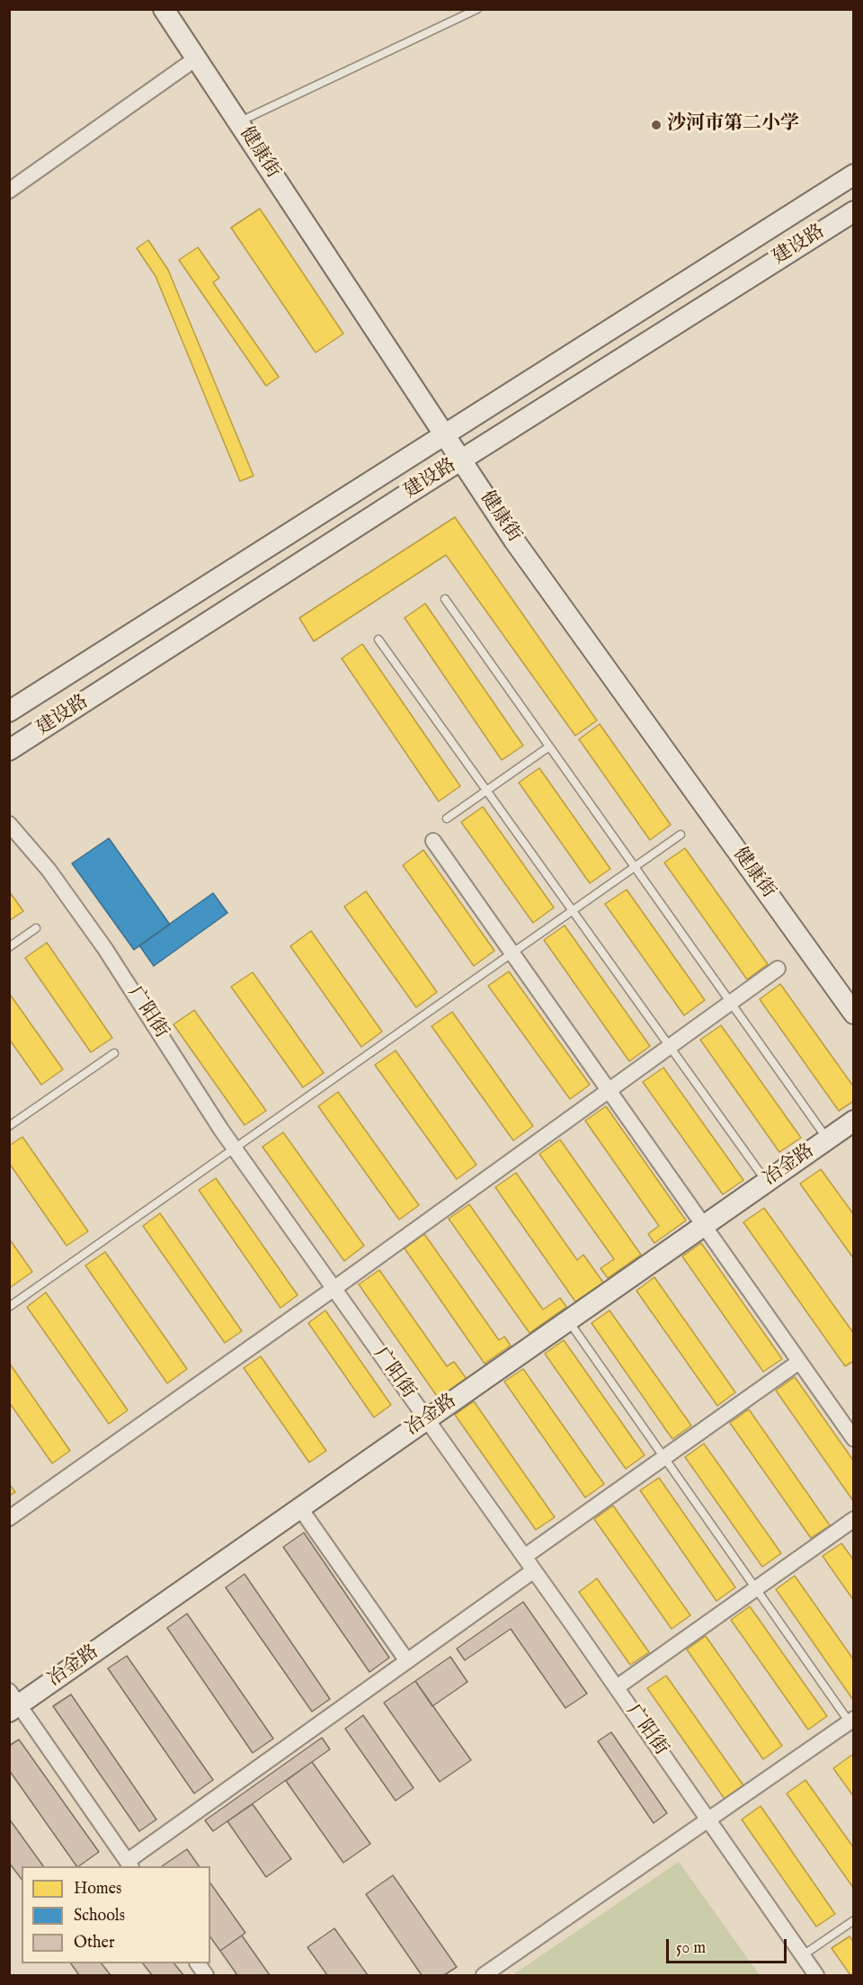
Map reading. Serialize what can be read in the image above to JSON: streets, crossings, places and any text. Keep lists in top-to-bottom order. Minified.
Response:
{"streets":{"street":["健康街","建设路","广阳街","冶金路"]},"crossings":[["健康街","建设路"],["广阳街","冶金路"]],"places":["沙河市第二小学"],"legend":["Homes","Schools","Other"],"scale_bar":"50 m"}
